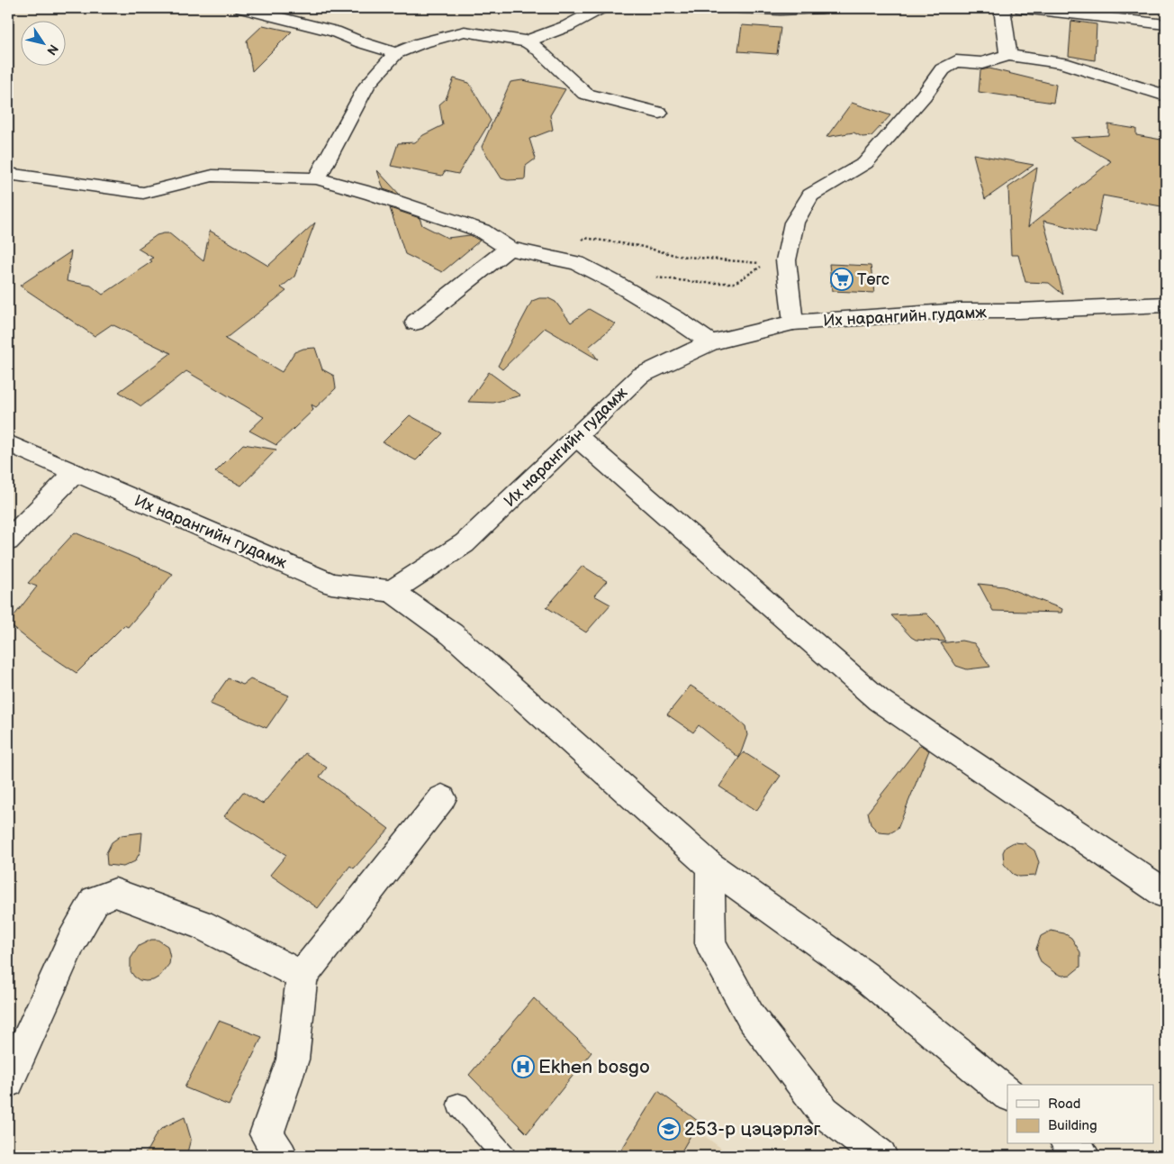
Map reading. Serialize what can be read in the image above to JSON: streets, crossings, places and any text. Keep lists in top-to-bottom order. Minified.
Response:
{"streets":{"street":["Их нарангийн гудамж"]},"places":{"supermarket":["Төгс"],"hospital":["Ekhen bosgo"],"school or university":["253-р цэцэрлэг"]},"legend":["Road","Building"],"north":"bottom right"}
